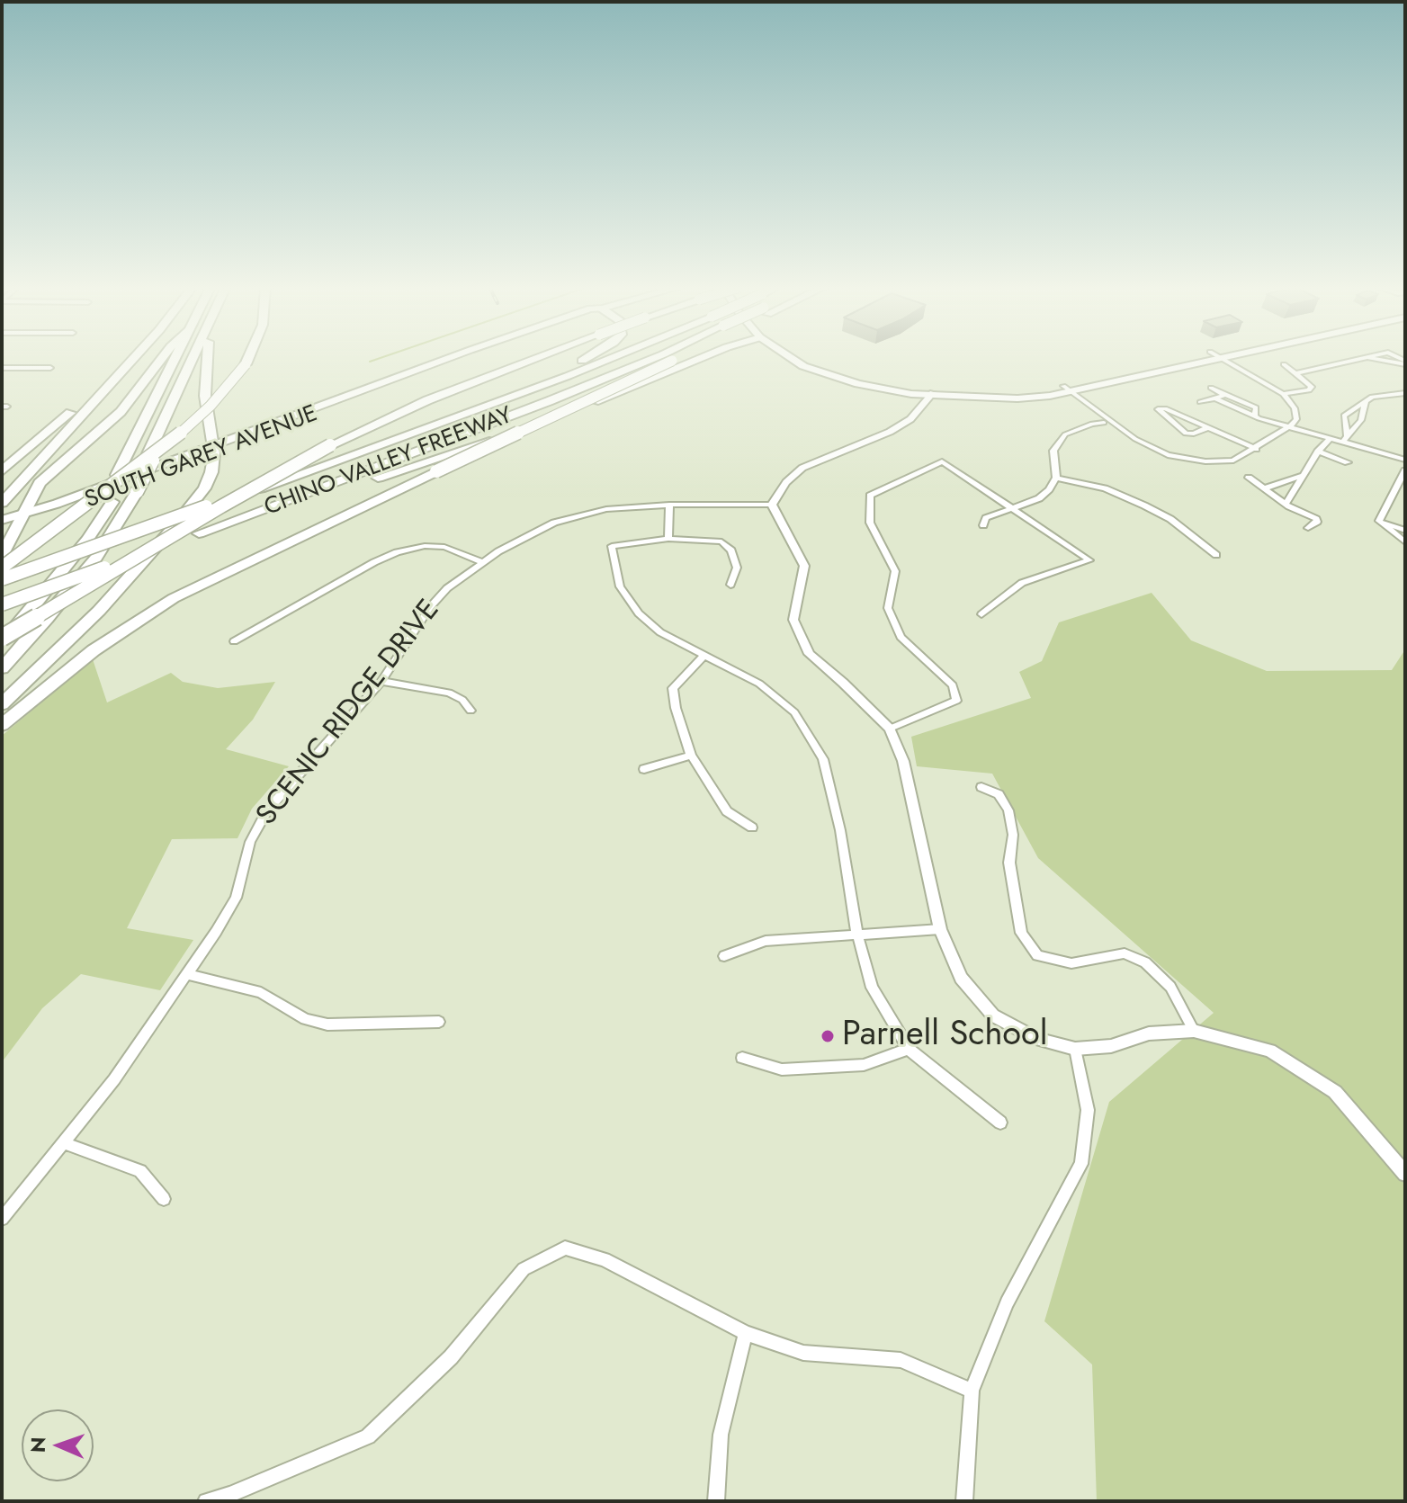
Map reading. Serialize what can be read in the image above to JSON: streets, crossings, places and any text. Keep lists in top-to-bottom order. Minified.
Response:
{"streets":{"highway":["CHINO VALLEY FREEWAY"],"main road":["SOUTH GAREY AVENUE"],"street":["SCENIC RIDGE DRIVE"]},"places":["Parnell School"],"north":"left"}
